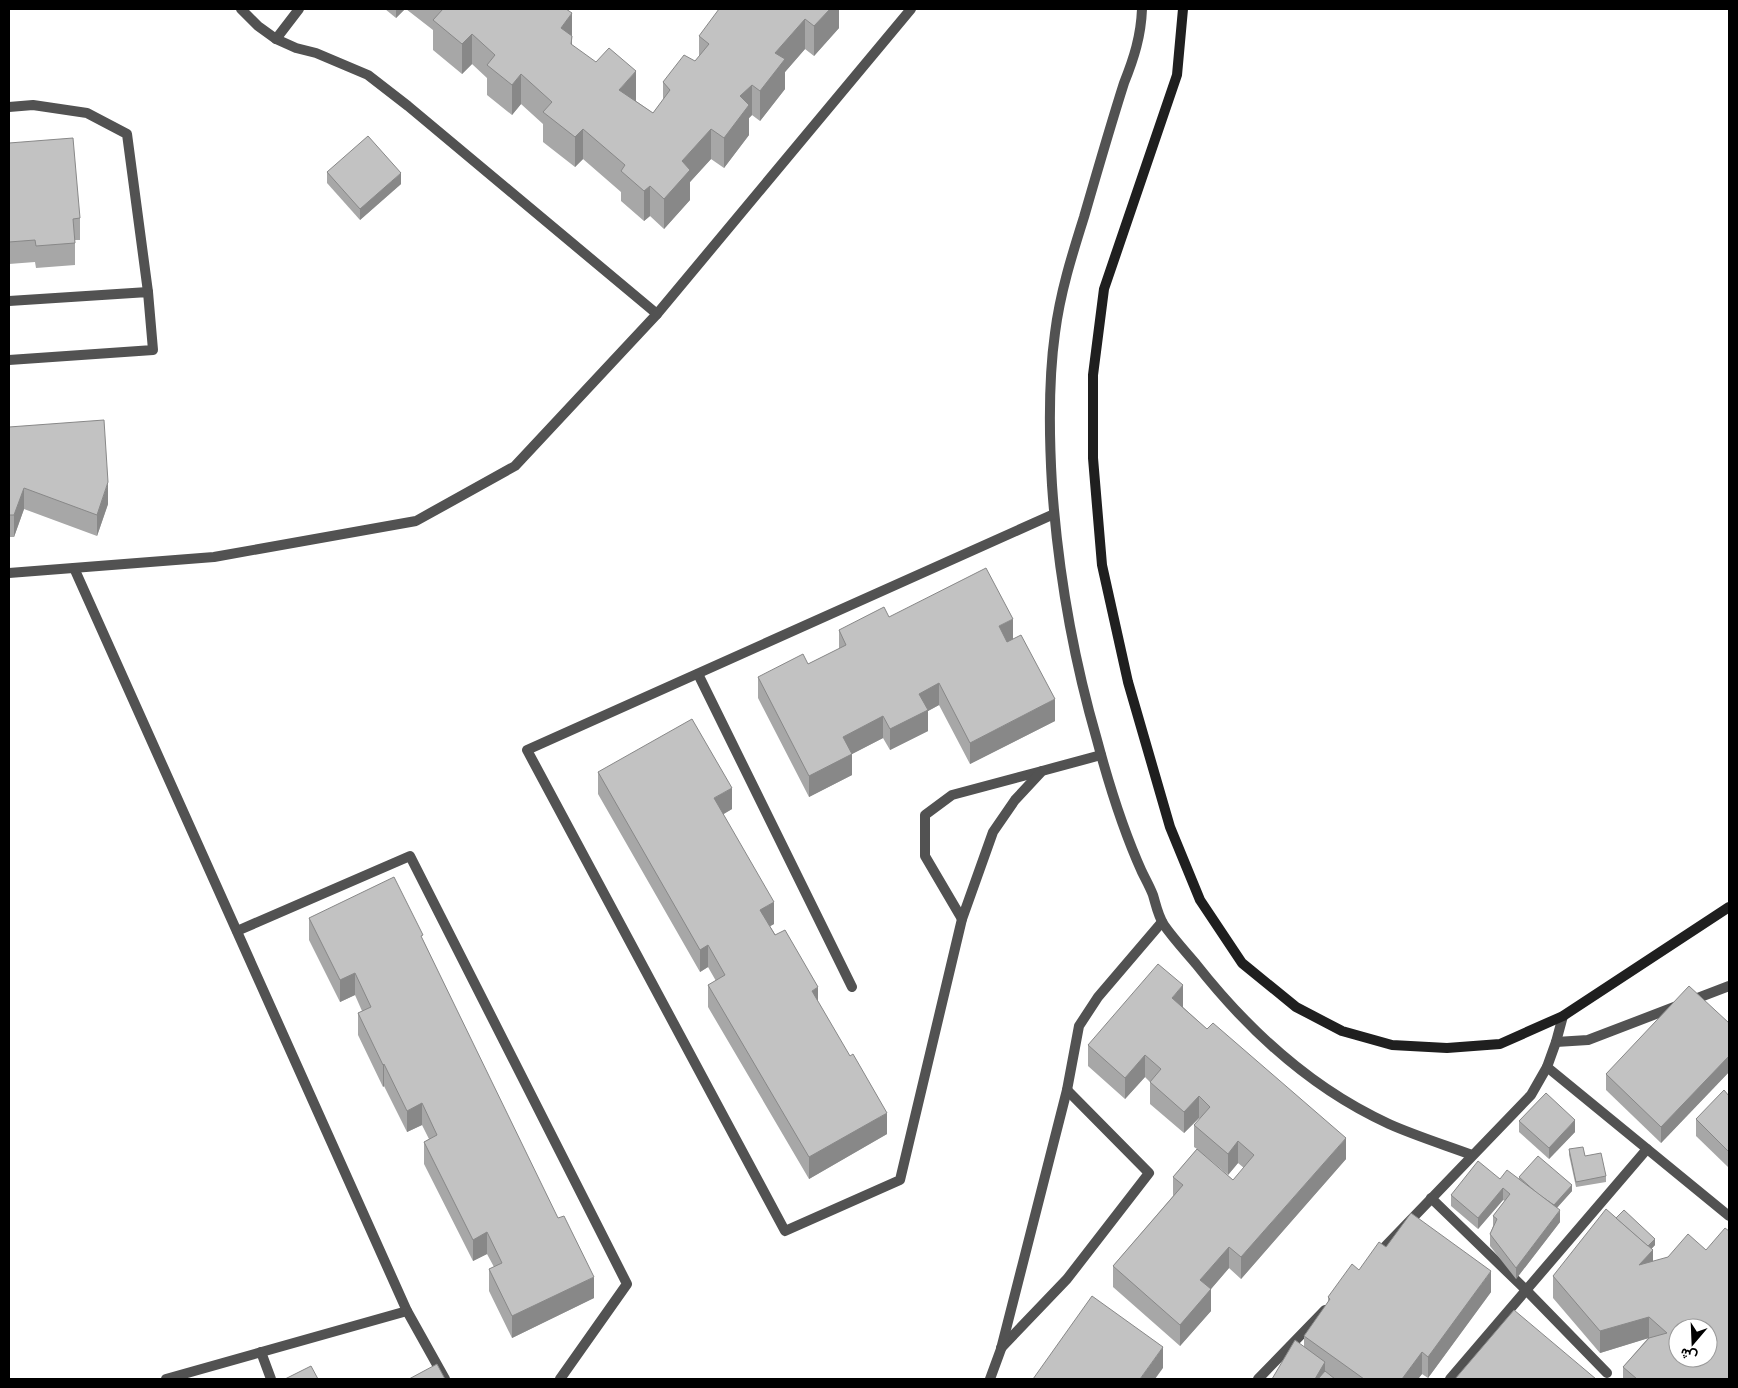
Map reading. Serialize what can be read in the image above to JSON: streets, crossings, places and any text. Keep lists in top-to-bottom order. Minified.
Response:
{"north":"bottom"}
